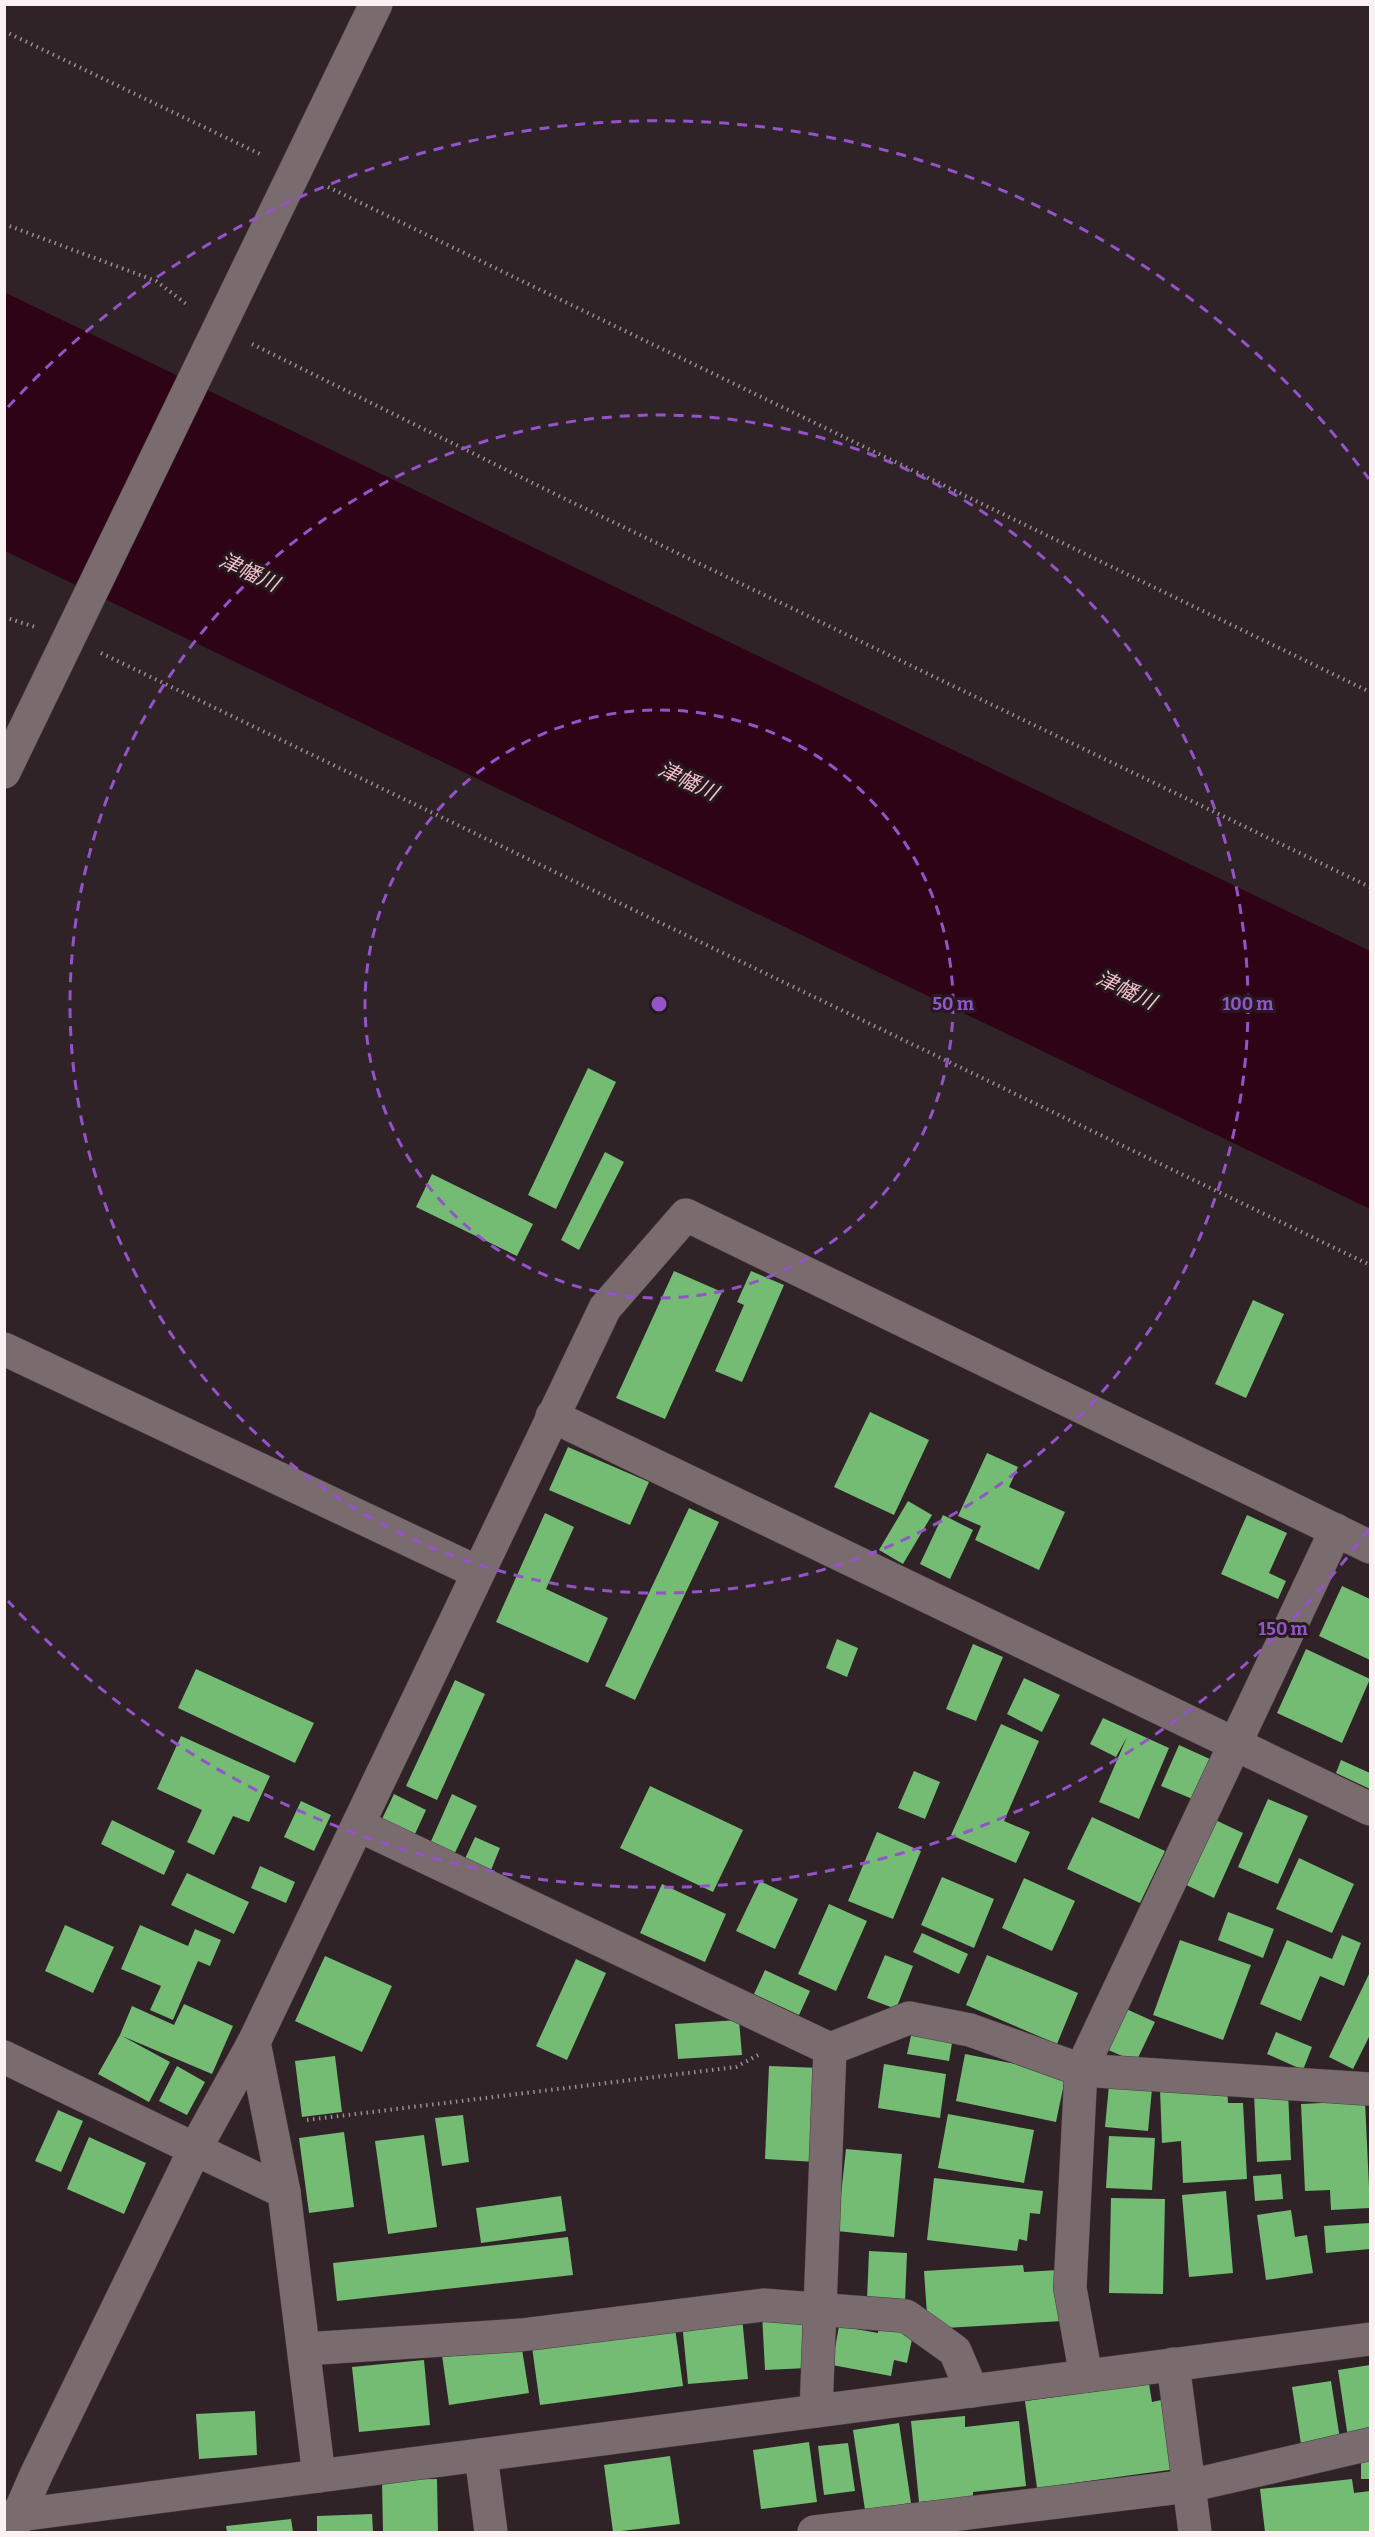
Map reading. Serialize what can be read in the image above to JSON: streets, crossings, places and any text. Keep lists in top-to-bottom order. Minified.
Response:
{"water":["津幡川"],"rings":["50 m","100 m","150 m"]}
